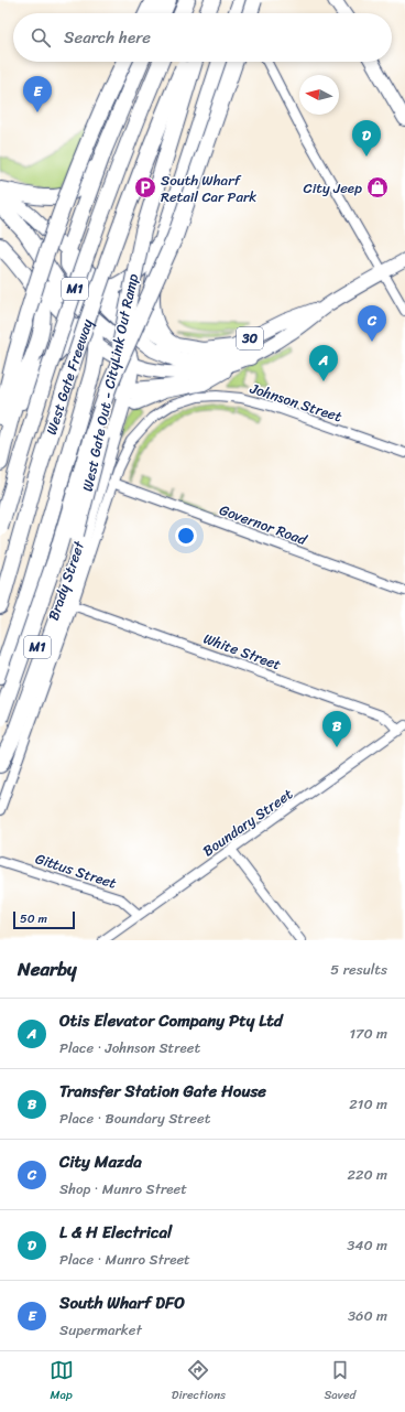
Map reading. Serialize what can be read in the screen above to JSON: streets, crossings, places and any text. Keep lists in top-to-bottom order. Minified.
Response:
{"streets":{"highway":["M1","West Gate Freeway","West Gate Out - CityLink Out Ramp"],"main road":["30"],"street":["Johnson Street","Governor Road","Brady Street","White Street","Boundary Street","Gittus Street"]},"crossings":[["Johnson Street","Governor Road"],["Johnson Street","Brady Street"],["Governor Road","Brady Street"],["Brady Street","White Street"],["White Street","Boundary Street"],["Boundary Street","Gittus Street"]],"places":{"parking":["South Wharf Retail Car Park"],"shop":["City Jeep"]},"scale_bar":"50 m","north":"left","page":{"search":"Search here","pins":["E","D","C","A","B"],"scale":"50 m","heading":["Nearby","5 results"],"list":[{"mark":"A","name":"Otis Elevator Company Pty Ltd","note":"Place · Johnson Street","value":"170 m"},{"mark":"B","name":"Transfer Station Gate House","note":"Place · Boundary Street","value":"210 m"},{"mark":"C","name":"City Mazda","note":"Shop · Munro Street","value":"220 m"},{"mark":"D","name":"L & H Electrical","note":"Place · Munro Street","value":"340 m"},{"mark":"E","name":"South Wharf DFO","note":"Supermarket","value":"360 m"}],"nav":["Map","Directions","Saved"]}}
